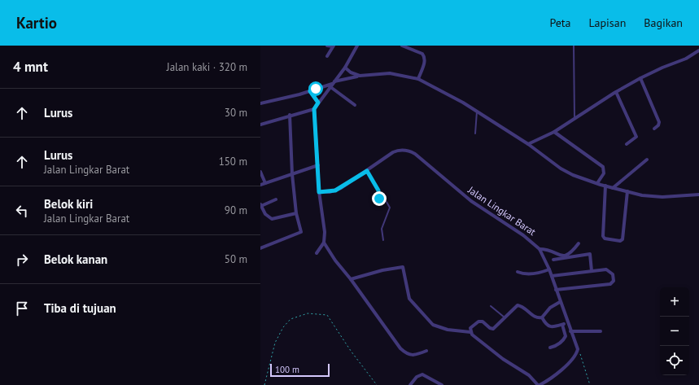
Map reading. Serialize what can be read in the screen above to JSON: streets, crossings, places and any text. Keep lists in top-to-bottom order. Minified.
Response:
{"streets":{"street":["Jalan Lingkar Barat"]},"scale_bar":"100 m","page":{"header":"Kartio","nav":["Peta","Lapisan","Bagikan"],"heading":["4 mnt","Jalan kaki · 320 m"],"list":[["Lurus","30 m"],["Lurus","Jalan Lingkar Barat","150 m"],["Belok kiri","Jalan Lingkar Barat","90 m"],["Belok kanan","50 m"],"Tiba di tujuan"],"map_buttons":["+","−"],"scale":"100 m"}}
